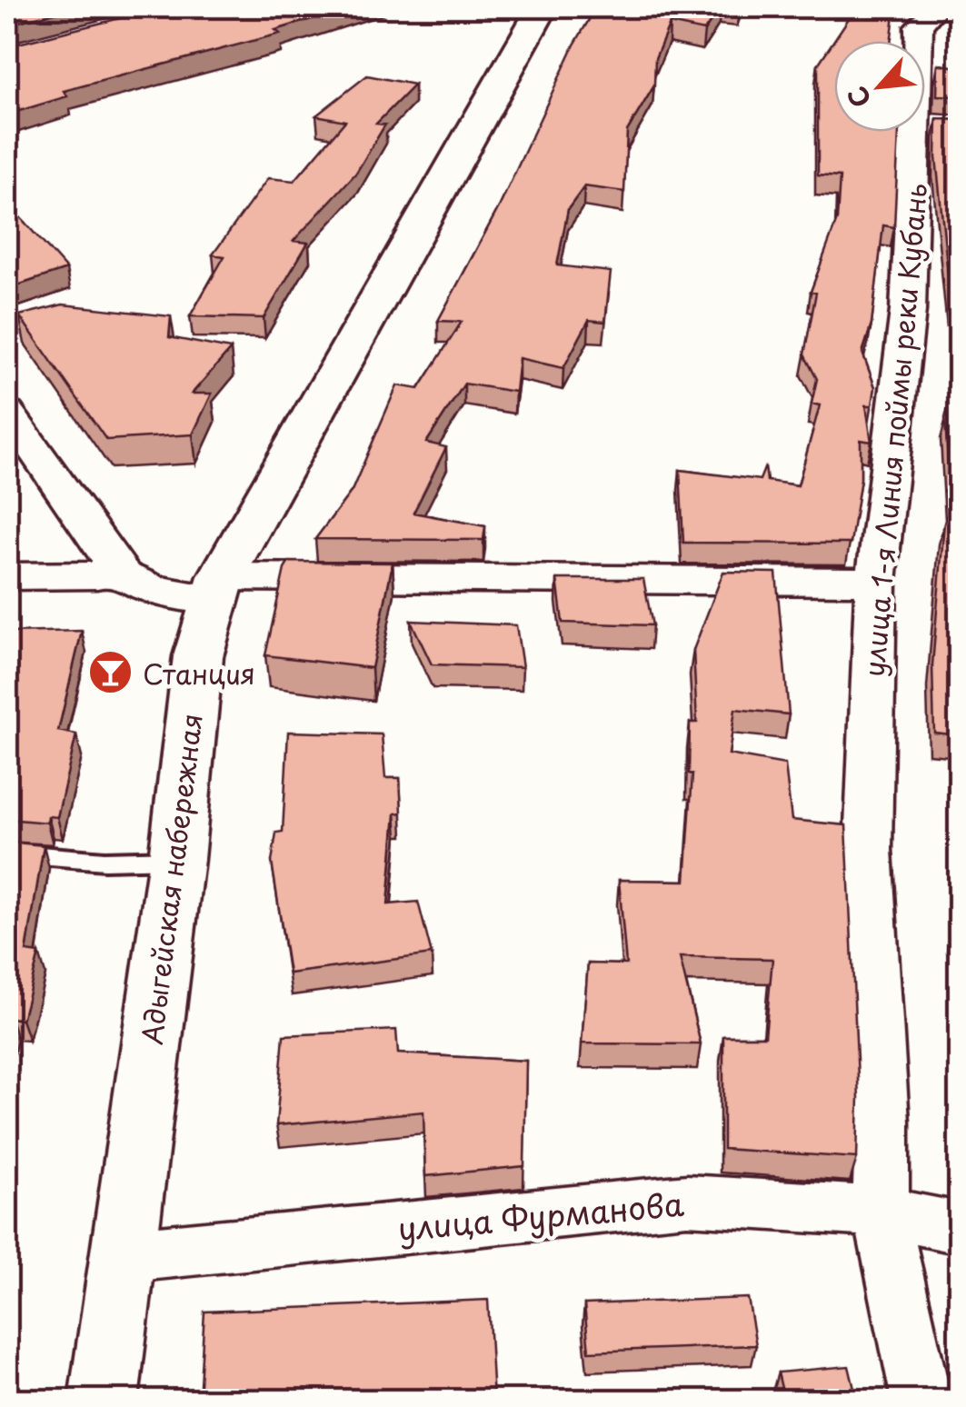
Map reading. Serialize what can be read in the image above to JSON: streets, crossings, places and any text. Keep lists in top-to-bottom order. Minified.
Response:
{"streets":{"street":["улица 1-я Линия поймы реки Кубань","Адыгейская набережная","улица Фурманова"]},"crossings":[["улица 1-я Линия поймы реки Кубань","улица Фурманова"],["Адыгейская набережная","улица Фурманова"]],"places":{"bar":["Станция"]},"north":"bottom left"}
